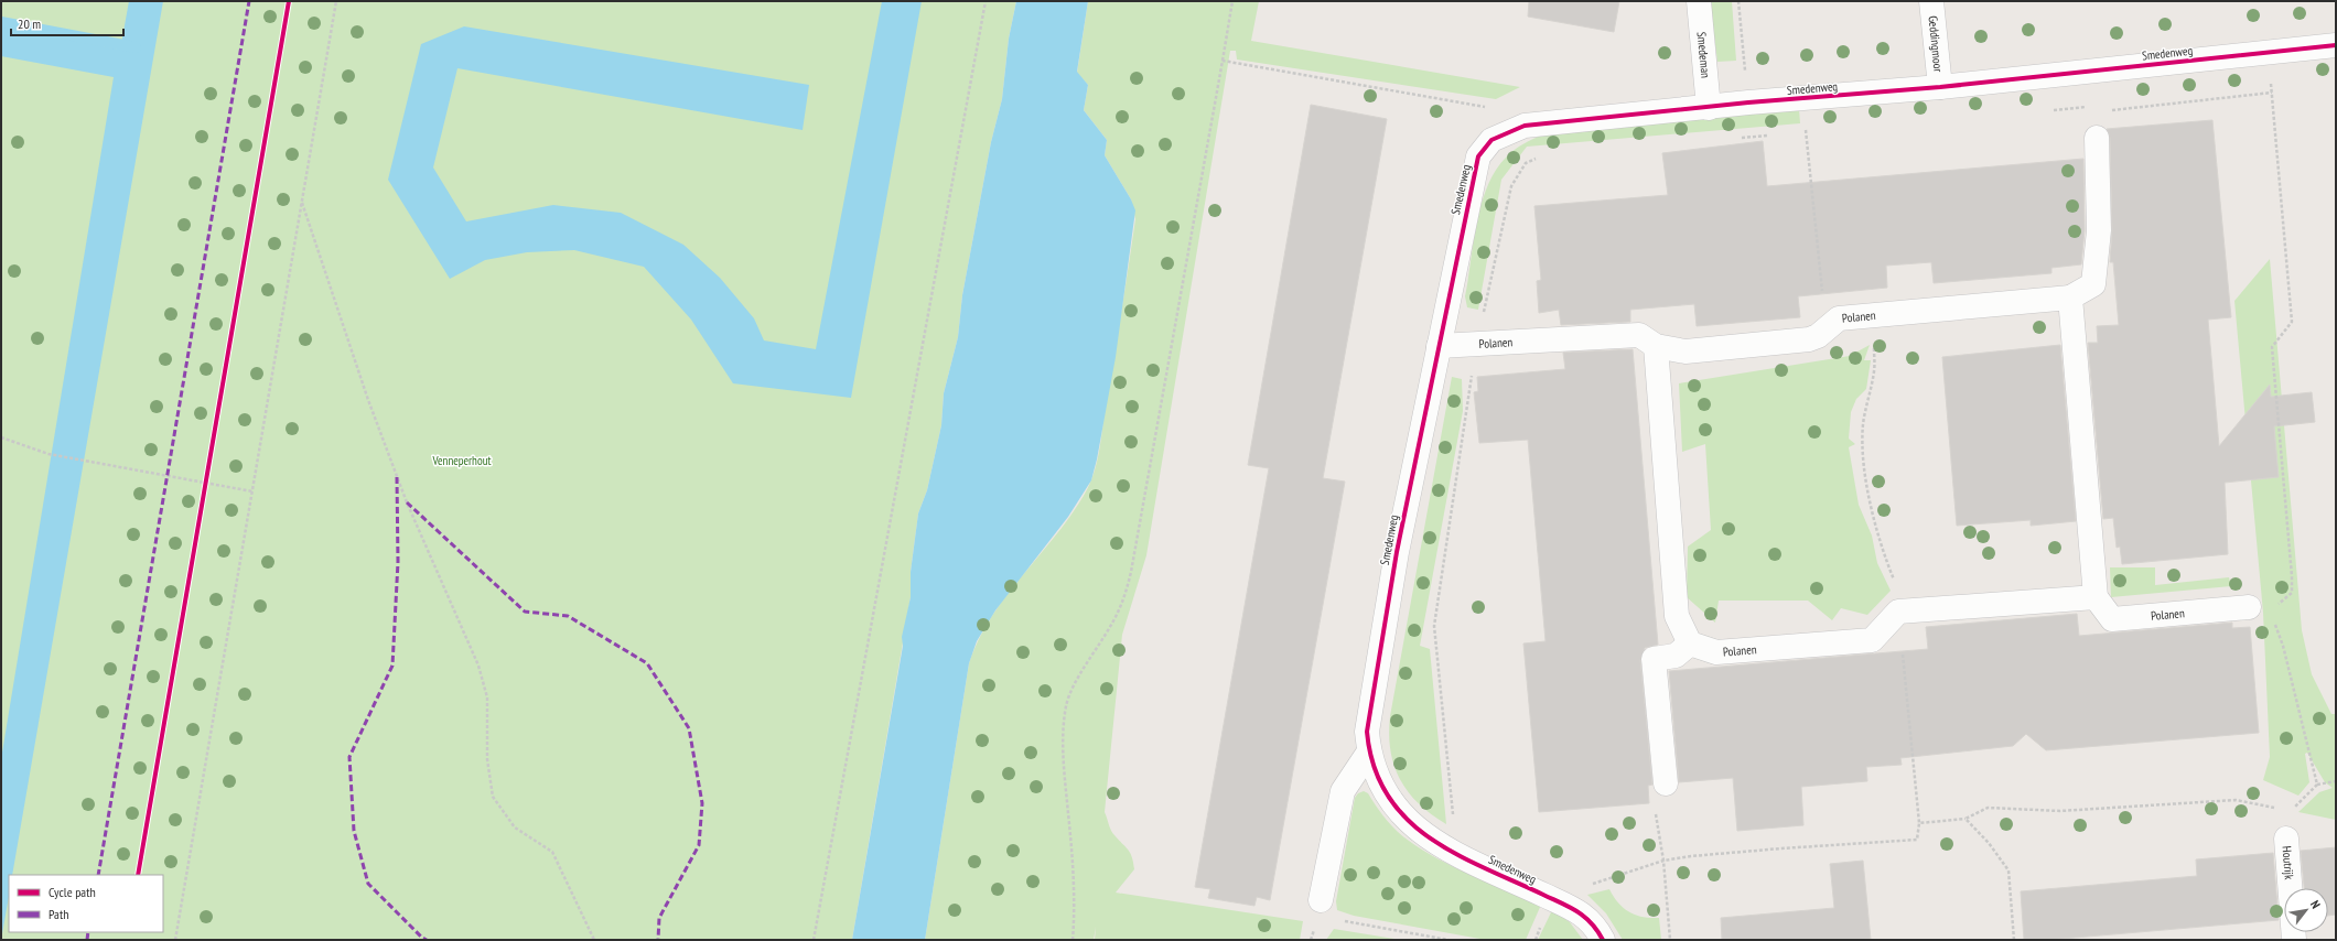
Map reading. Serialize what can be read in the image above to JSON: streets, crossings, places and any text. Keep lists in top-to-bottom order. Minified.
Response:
{"streets":{"street":["Geddingmoor","Smedenweg","Smedeman","Polanen","Houtrijk"]},"crossings":[["Geddingmoor","Smedenweg"],["Smedenweg","Smedeman"],["Smedenweg","Polanen"]],"parks":["Venneperhout"],"legend":["Cycle path","Path"],"scale_bar":"20 m","north":"top right"}
